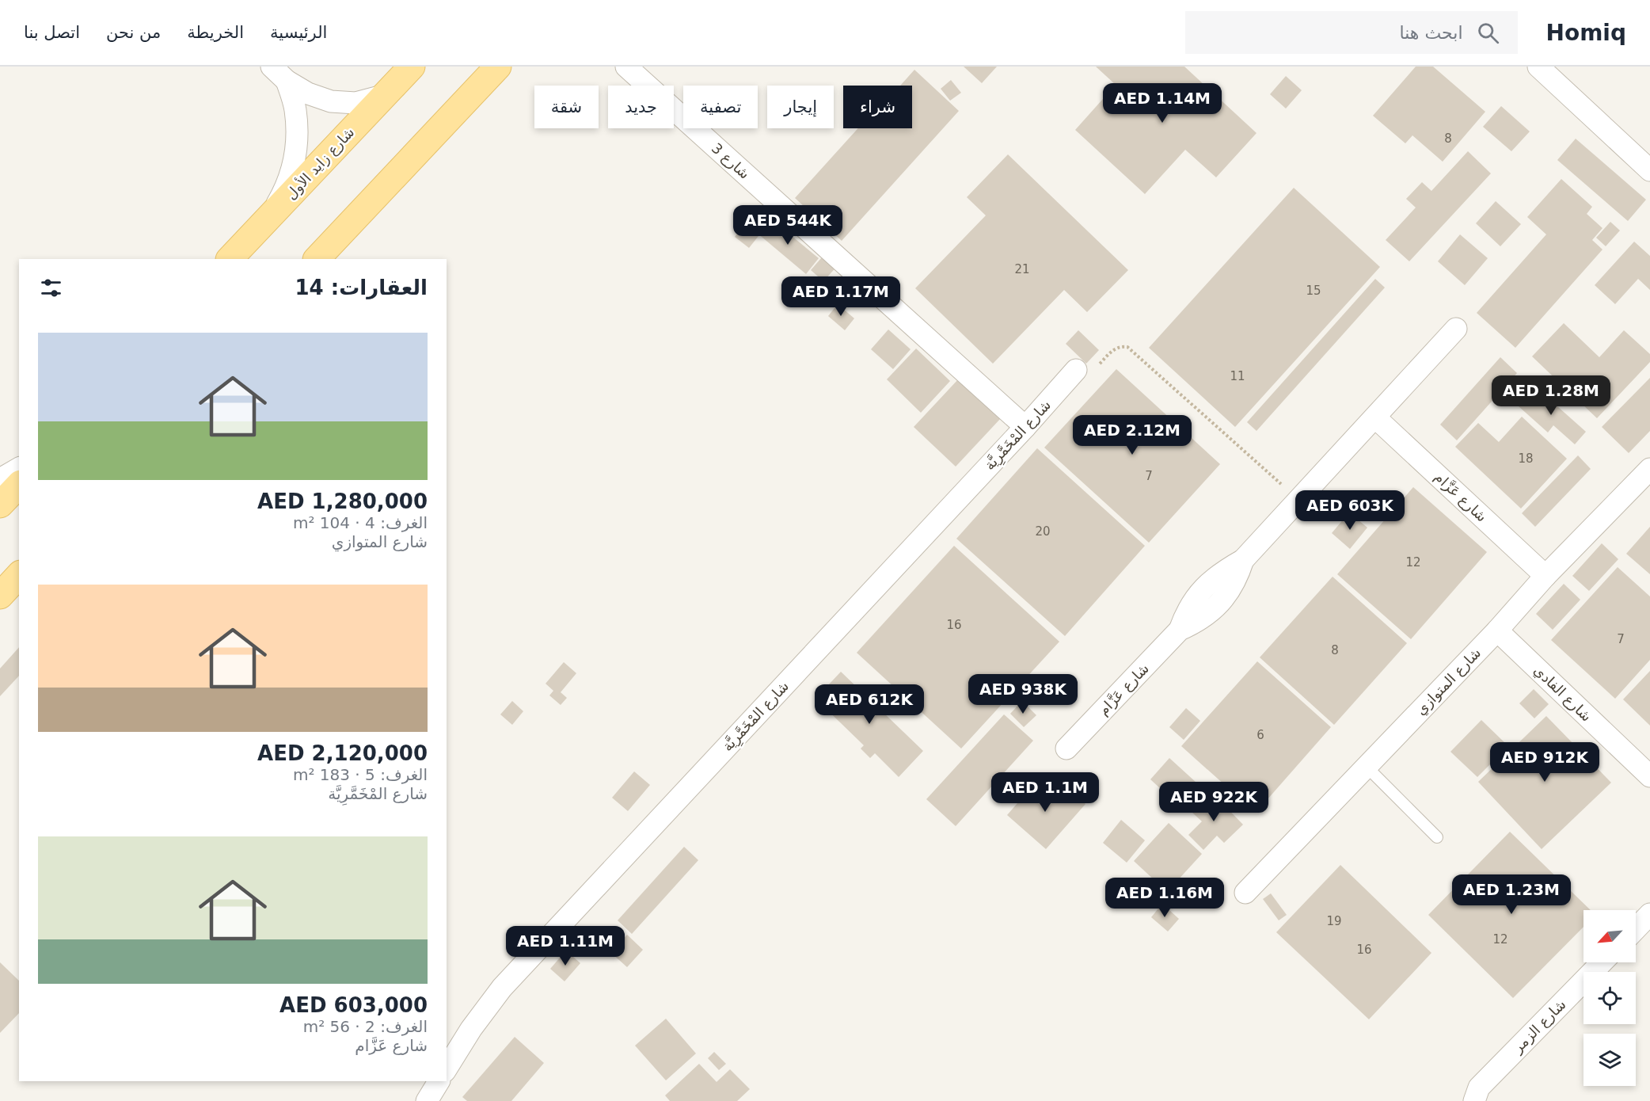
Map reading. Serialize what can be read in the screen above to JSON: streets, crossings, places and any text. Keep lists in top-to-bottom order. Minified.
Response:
{"streets":{"main road":["شارع زايد الأول"],"street":["شارع 3","شارع المْخَمَّرِيَّة","شارع عَزَّام","شارع المتوازي","شارع الفادي","شارع الزمر"]},"crossings":[["شارع 3","شارع المْخَمَّرِيَّة"],["شارع عَزَّام","شارع المتوازي"],["شارع المتوازي","شارع الفادي"]],"house_numbers":["8","21","15","11","18","7","20","12","16","7","8","6","19","12","16"],"north":"bottom left","page":{"header":"Homiq","search":"ابحث هنا","nav":["الرئيسية","الخريطة","من نحن","اتصل بنا"],"price":["AED 1.14M","AED 544K","AED 1.17M","AED 1.28M","AED 2.12M","AED 603K","AED 938K","AED 612K","AED 912K","AED 1.1M","AED 922K","AED 1.23M","AED 1.16M","AED 1.11M"],"chip":["شراء","إيجار","تصفية","جديد","شقة"],"heading":"العقارات: 14","list":[{"name":"AED 1,280,000","note":"الغرف: 4 · 104 m² · شارع المتوازي"},{"name":"AED 2,120,000","note":"الغرف: 5 · 183 m² · شارع المْخَمَّرِيَّة"},{"name":"AED 603,000","note":"الغرف: 2 · 56 m² · شارع عَزَّام"}]}}
